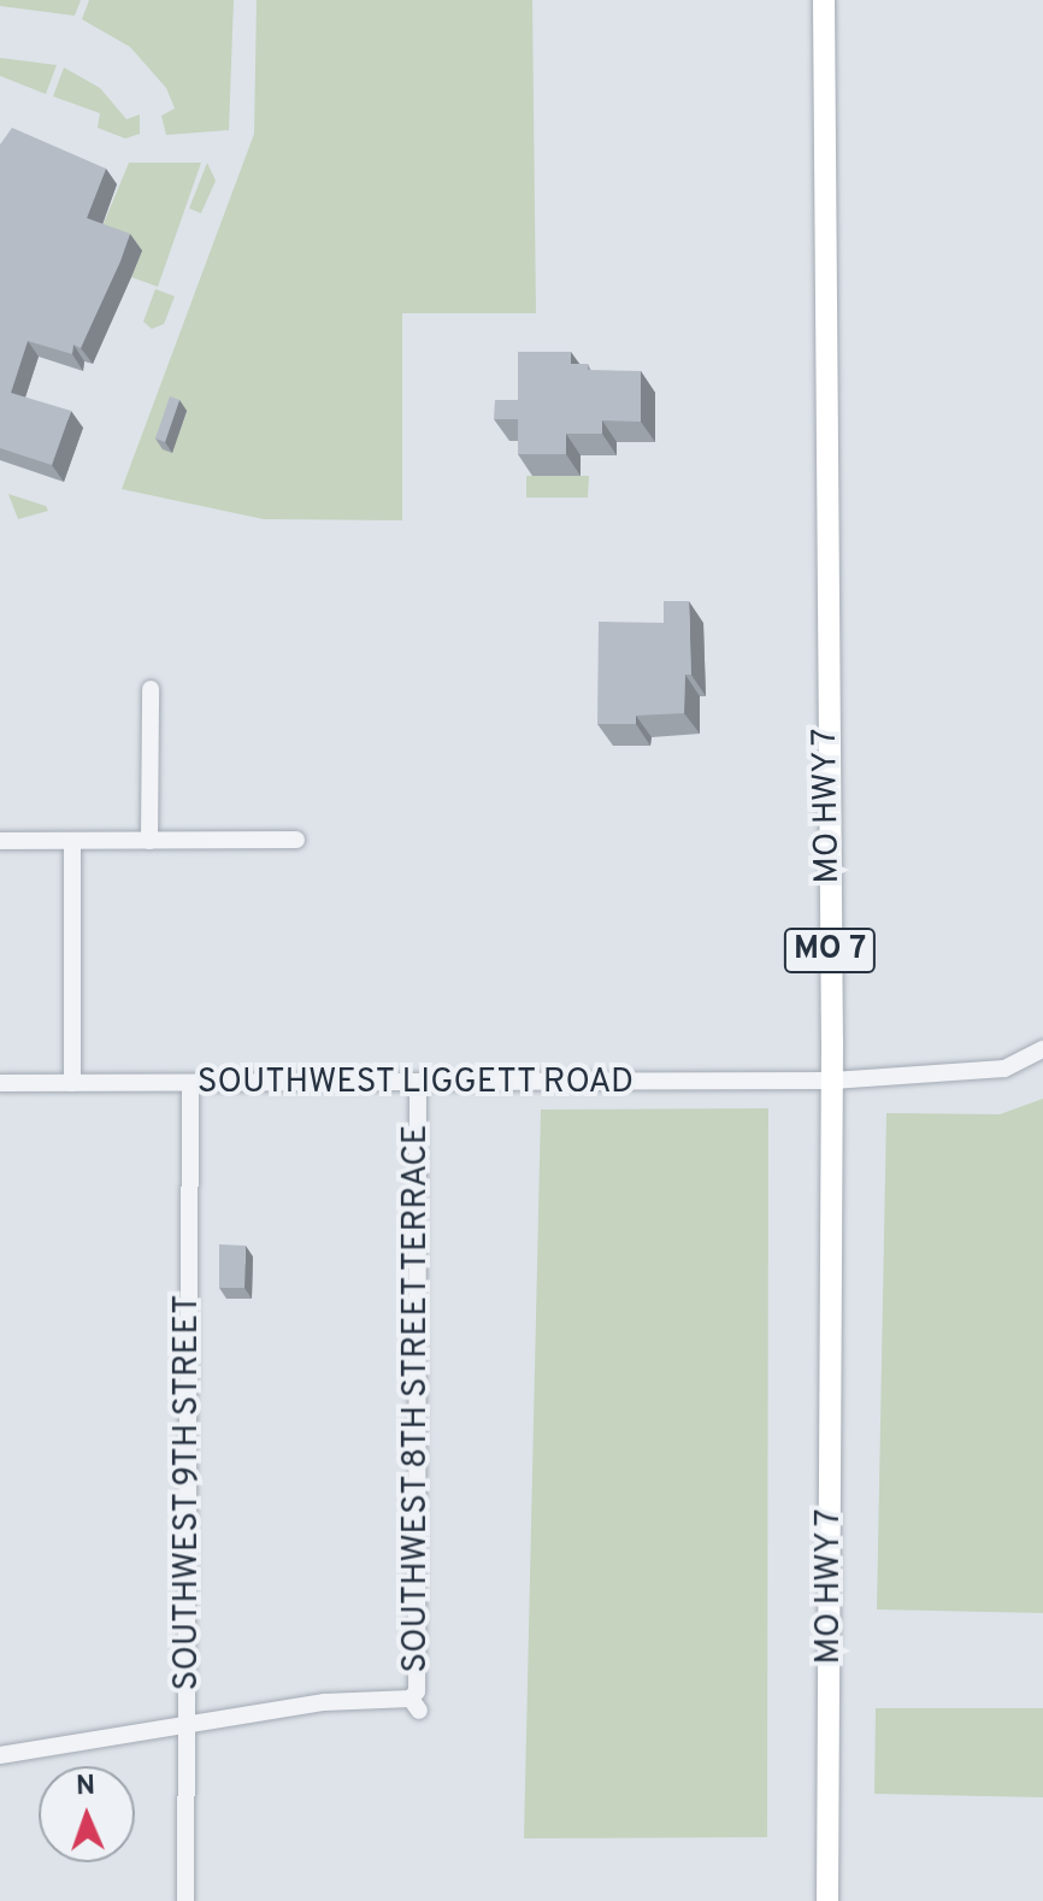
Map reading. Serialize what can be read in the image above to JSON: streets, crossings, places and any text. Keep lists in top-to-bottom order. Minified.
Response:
{"streets":{"main road":["MO HWY 7","MO 7"],"street":["SOUTHWEST LIGGETT ROAD","SOUTHWEST 8TH STREET TERRACE","SOUTHWEST 9TH STREET"]},"crossings":[["MO HWY 7","SOUTHWEST LIGGETT ROAD"],["SOUTHWEST LIGGETT ROAD","SOUTHWEST 8TH STREET TERRACE"],["SOUTHWEST LIGGETT ROAD","SOUTHWEST 9TH STREET"],["SOUTHWEST 8TH STREET TERRACE","SOUTHWEST 9TH STREET"]],"north":"top"}
